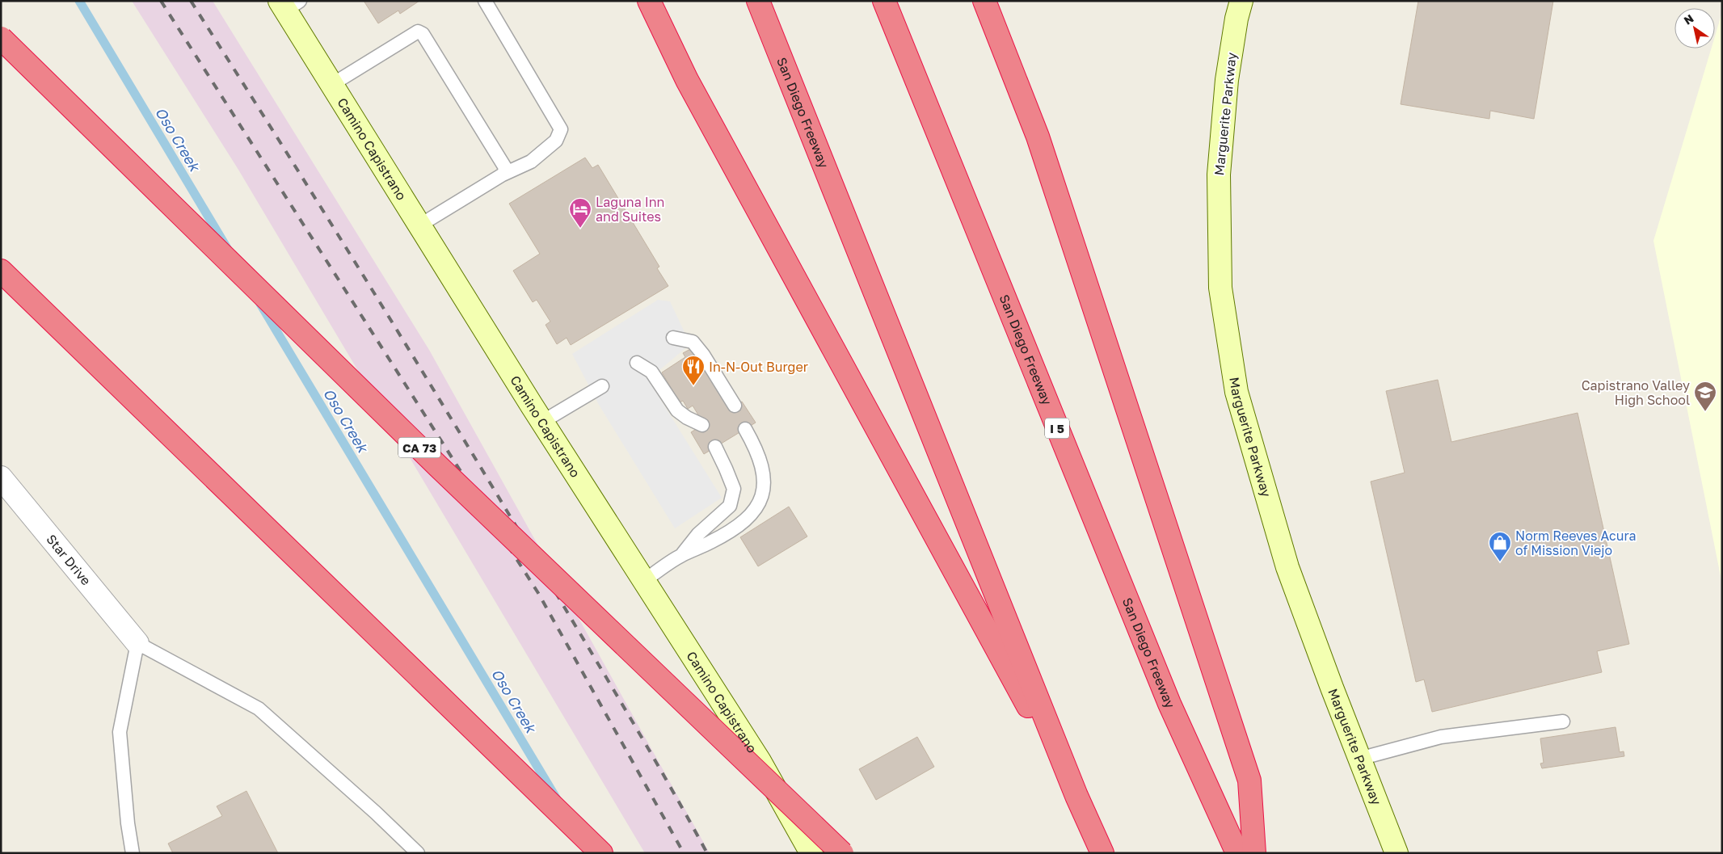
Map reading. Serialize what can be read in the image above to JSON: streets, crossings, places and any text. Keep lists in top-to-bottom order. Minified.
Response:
{"streets":{"highway":["San Diego Freeway","I 5","CA 73"],"street":["Marguerite Parkway","Camino Capistrano","Star Drive"]},"water":["Oso Creek"],"places":{"hotel":["Laguna Inn and Suites"],"restaurant":["In-N-Out Burger"],"school or university":["Capistrano Valley High School"],"shop":["Norm Reeves Acura of Mission Viejo"]},"north":"top left"}
